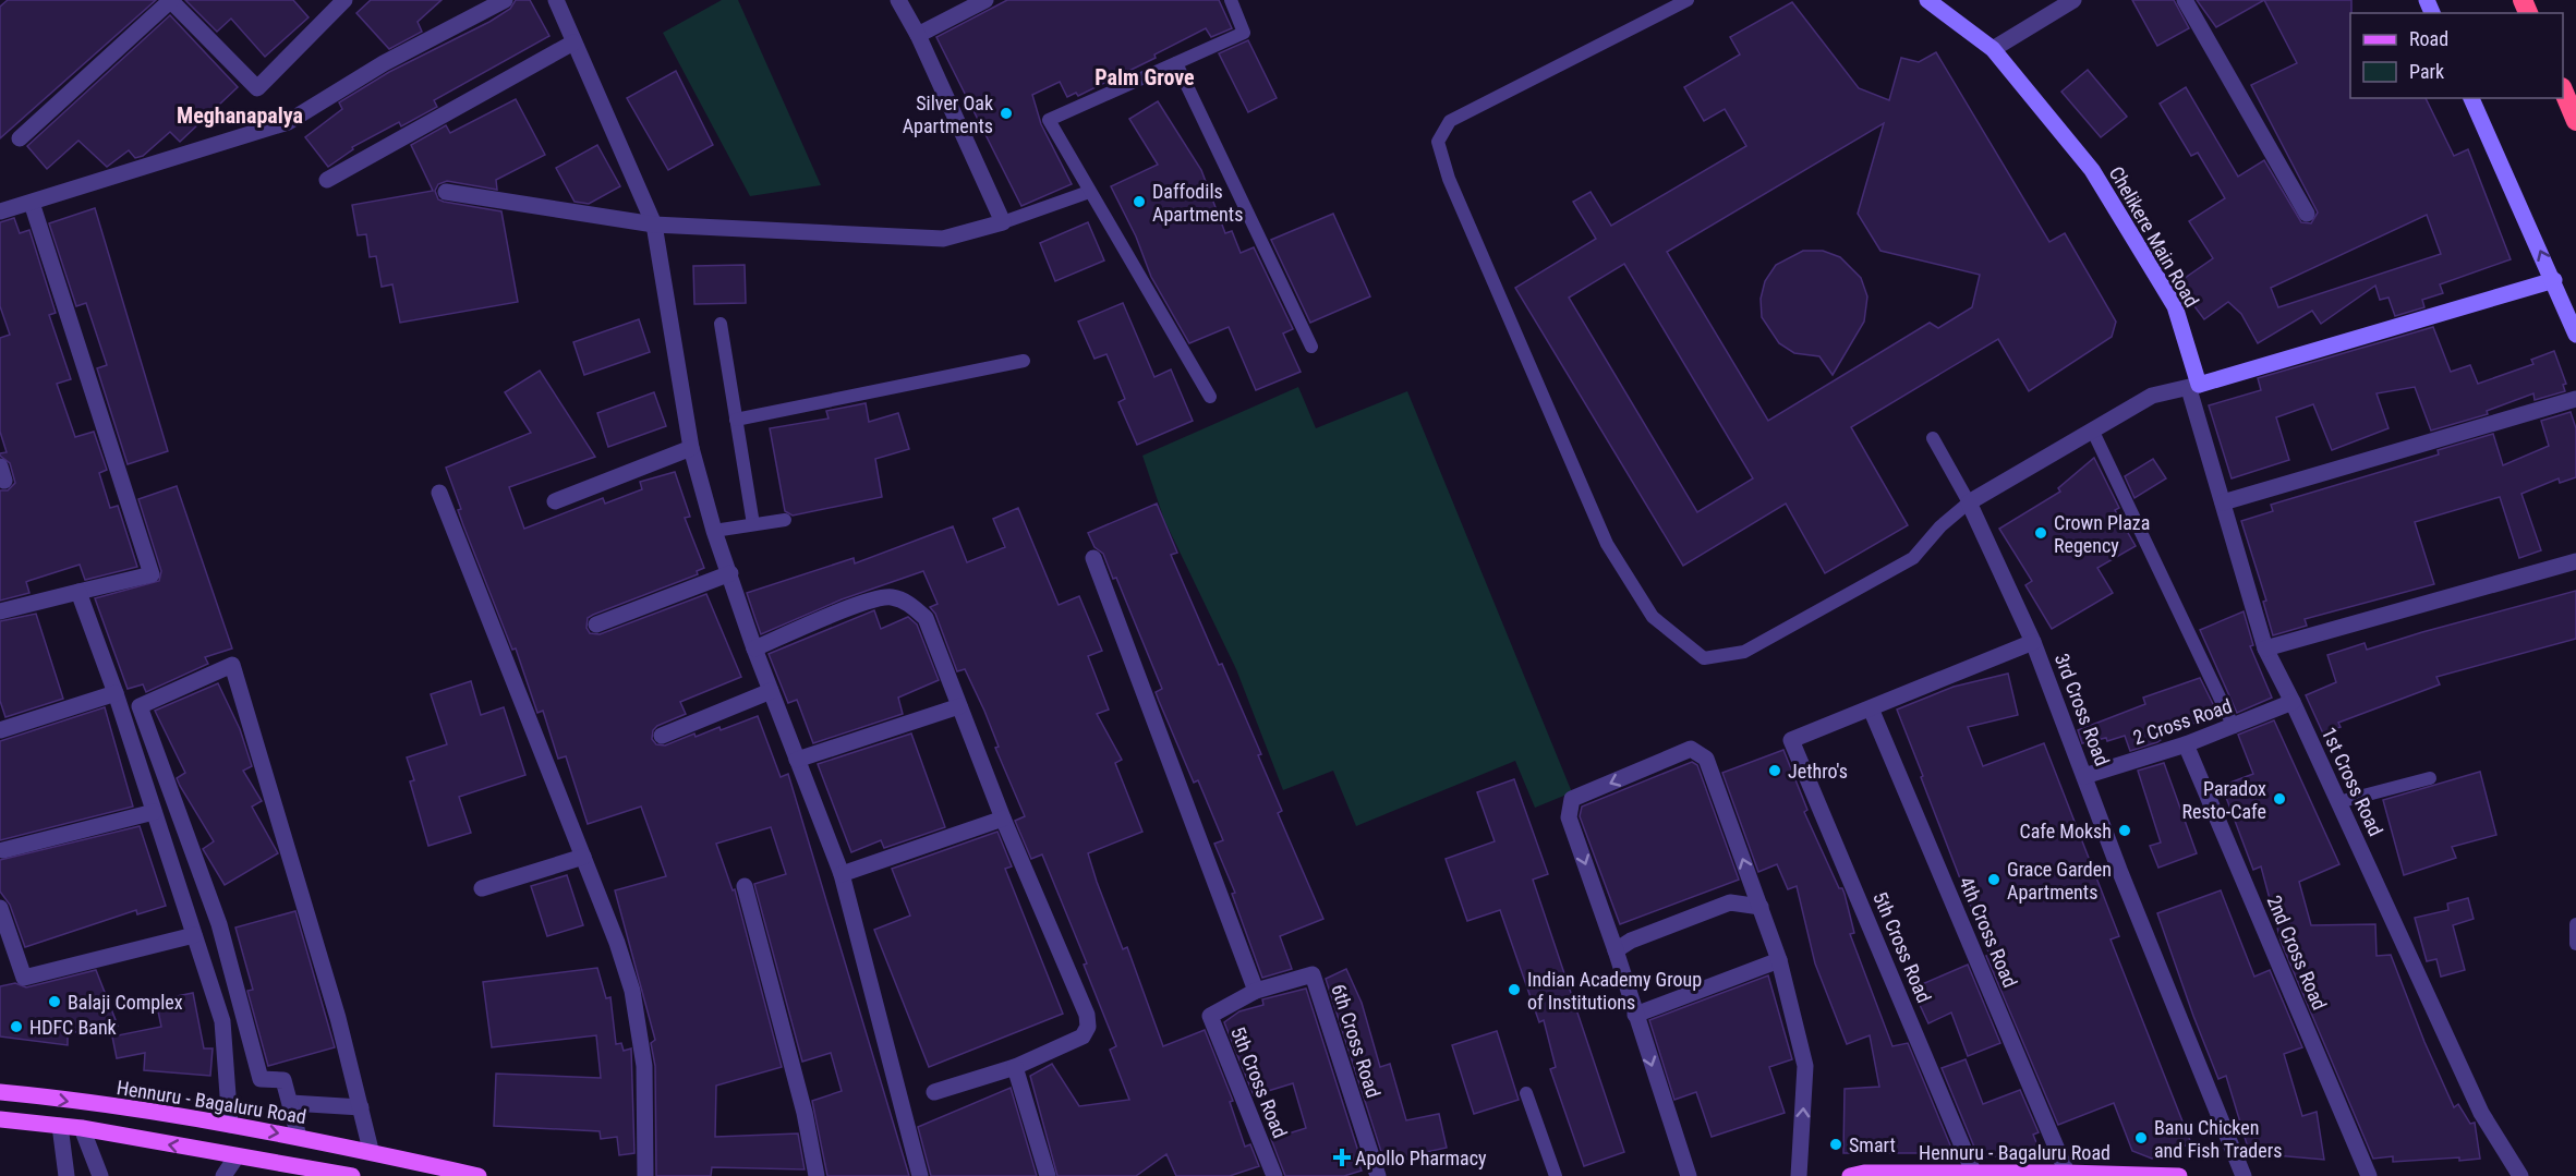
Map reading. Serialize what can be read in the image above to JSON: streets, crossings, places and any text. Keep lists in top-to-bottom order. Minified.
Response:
{"streets":{"main road":["Hennuru - Bagaluru Road"],"street":["Chelikere Main Road","3rd Cross Road","2 Cross Road","1st Cross Road","4th Cross Road","5th Cross Road","2nd Cross Road","6th Cross Road"]},"crossings":[["Chelikere Main Road","1st Cross Road"],["3rd Cross Road","2 Cross Road"],["2 Cross Road","1st Cross Road"],["2 Cross Road","2nd Cross Road"],["4th Cross Road","5th Cross Road"],["4th Cross Road","Hennuru - Bagaluru Road"],["5th Cross Road","6th Cross Road"],["5th Cross Road","Hennuru - Bagaluru Road"]],"districts":["Palm Grove","Meghanapalya"],"places":{"other":["Silver Oak Apartments","Daffodils Apartments","Crown Plaza Regency","Jethro's","Paradox Resto-Cafe","Cafe Moksh","Grace Garden Apartments","Indian Academy Group of Institutions","Balaji Complex","HDFC Bank","Banu Chicken and Fish Traders","Smart"],"health":["Apollo Pharmacy"]},"legend":["Road","Park"]}
